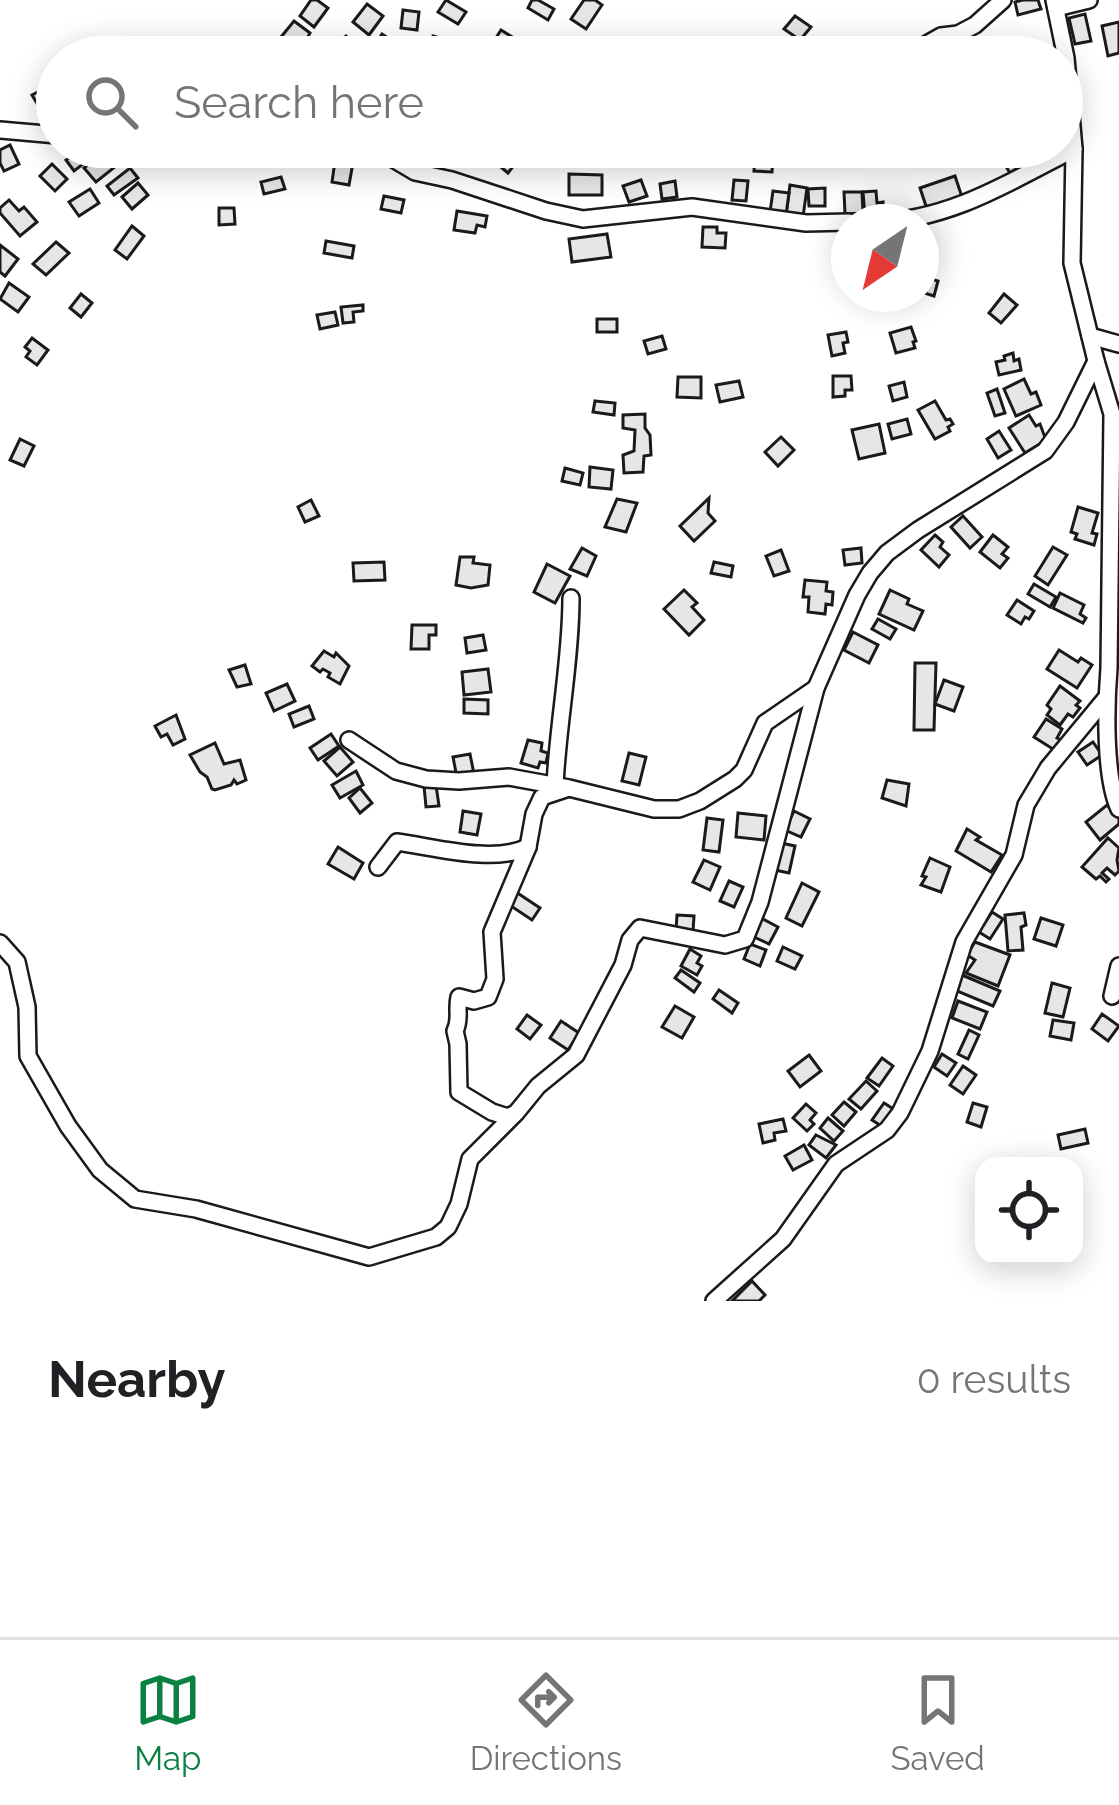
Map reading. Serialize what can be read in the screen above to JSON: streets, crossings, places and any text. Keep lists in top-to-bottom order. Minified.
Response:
{"north":"bottom left","page":{"search":"Search here","heading":["Nearby","0 results"],"nav":["Map","Directions","Saved"]}}
